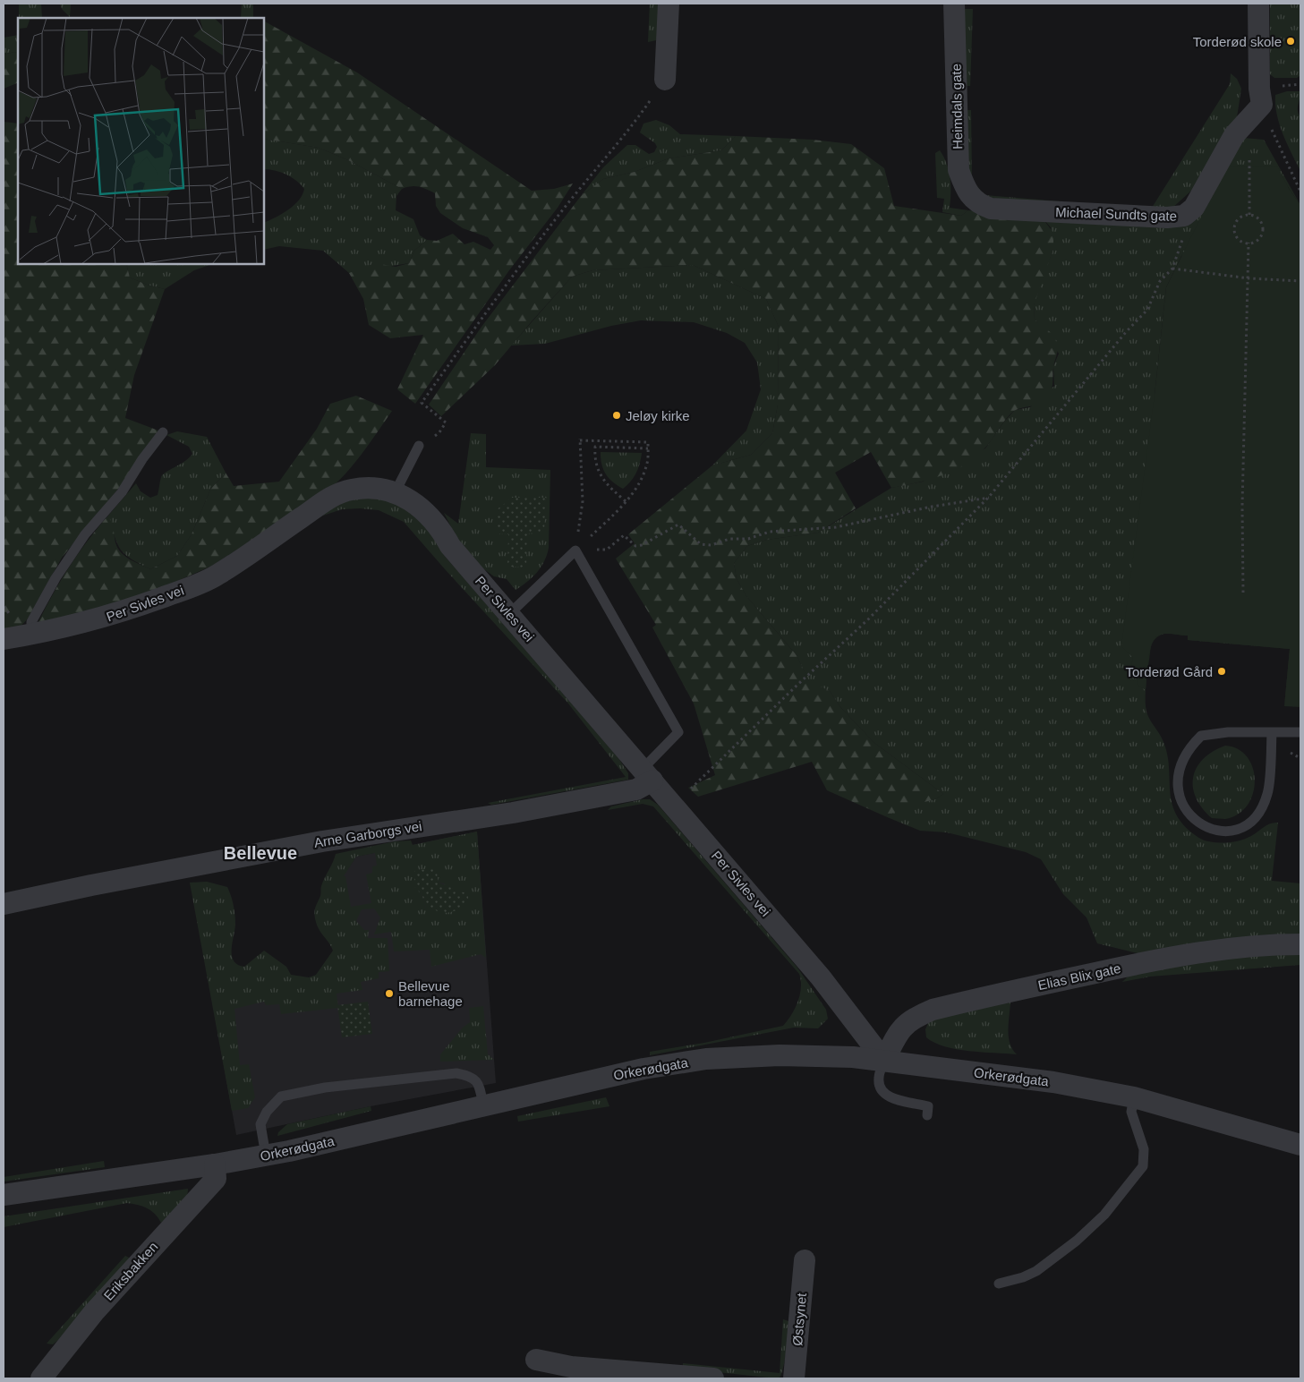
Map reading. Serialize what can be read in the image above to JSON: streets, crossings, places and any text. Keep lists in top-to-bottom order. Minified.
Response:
{"streets":{"street":["Heimdals gate","Michael Sundts gate","Per Sivles vei","Arne Garborgs vei","Elias Blix gate","Orkerødgata","Eriksbakken","Østsynet"]},"crossings":[["Heimdals gate","Michael Sundts gate"],["Per Sivles vei","Arne Garborgs vei"],["Per Sivles vei","Elias Blix gate"],["Per Sivles vei","Orkerødgata"],["Elias Blix gate","Orkerødgata"],["Orkerødgata","Eriksbakken"]],"districts":["Bellevue"],"places":["Torderød skole","Jeløy kirke","Torderød Gård","Bellevue barnehage"]}
